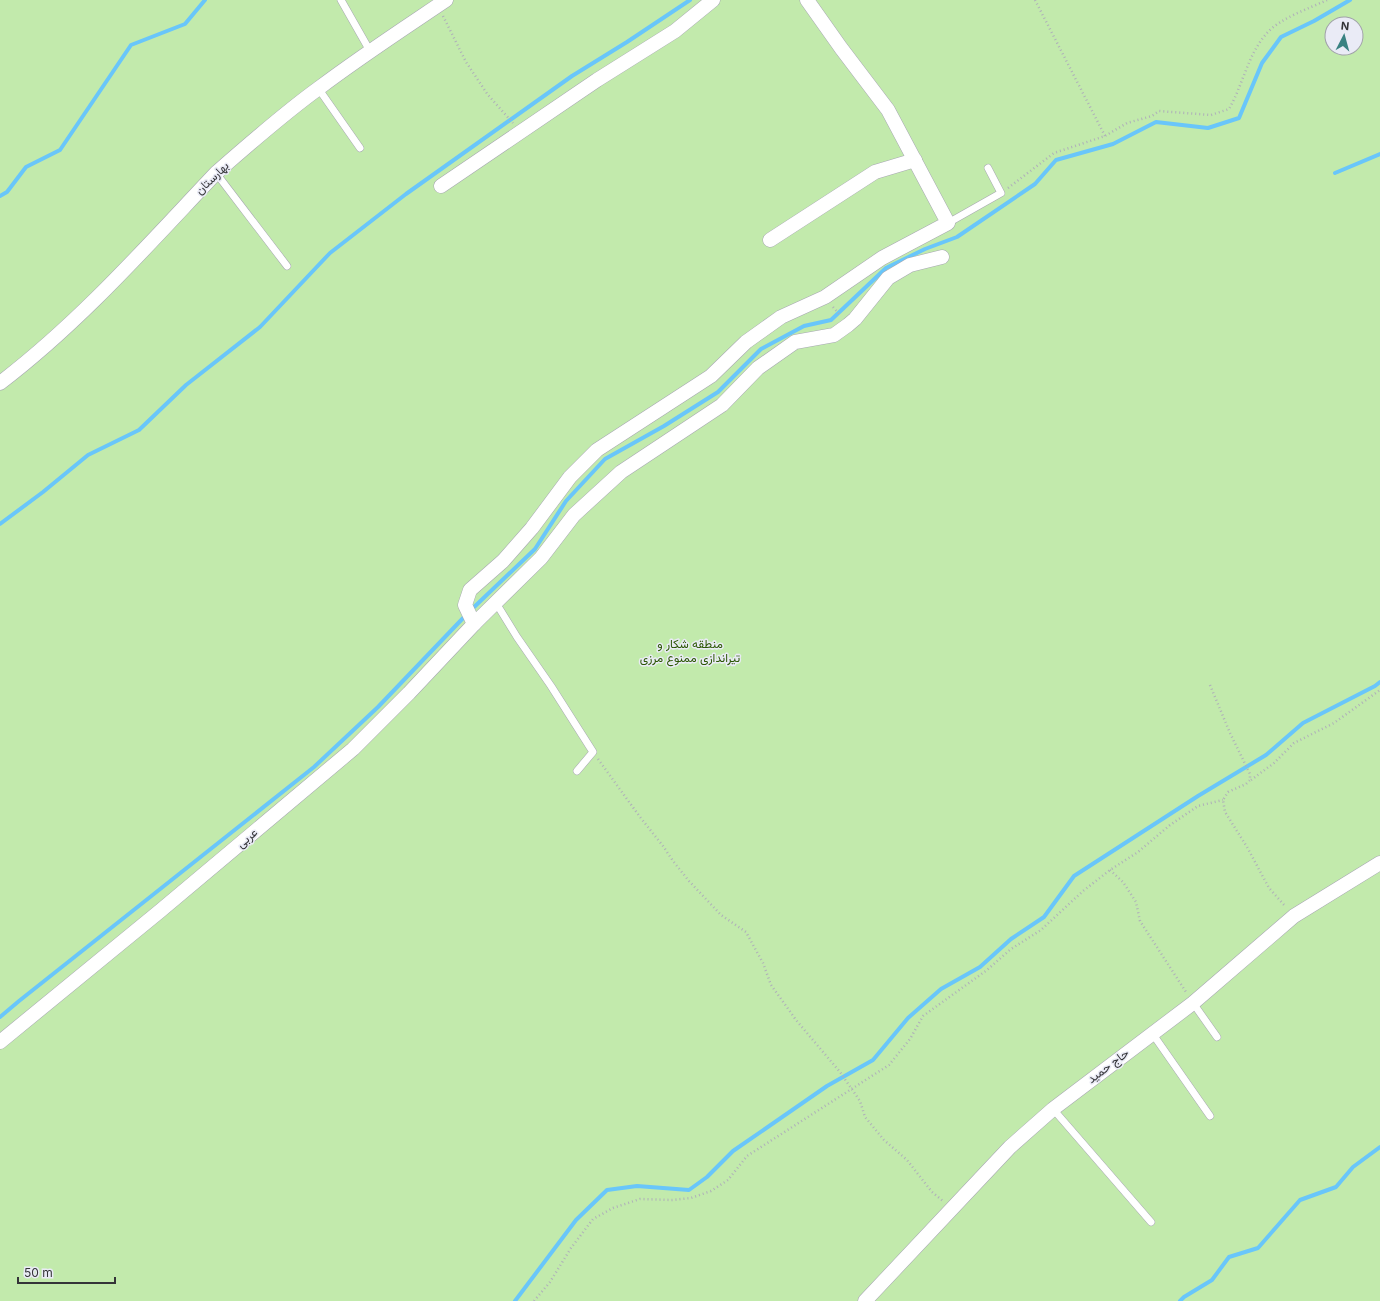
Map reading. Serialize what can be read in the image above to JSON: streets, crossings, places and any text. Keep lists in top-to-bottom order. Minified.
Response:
{"streets":{"street":["بهارستان","عربی","حاج حمید"]},"parks":["منطقه شکار و تیراندازی ممنوع مرزی"],"scale_bar":"50 m","north":"top"}
